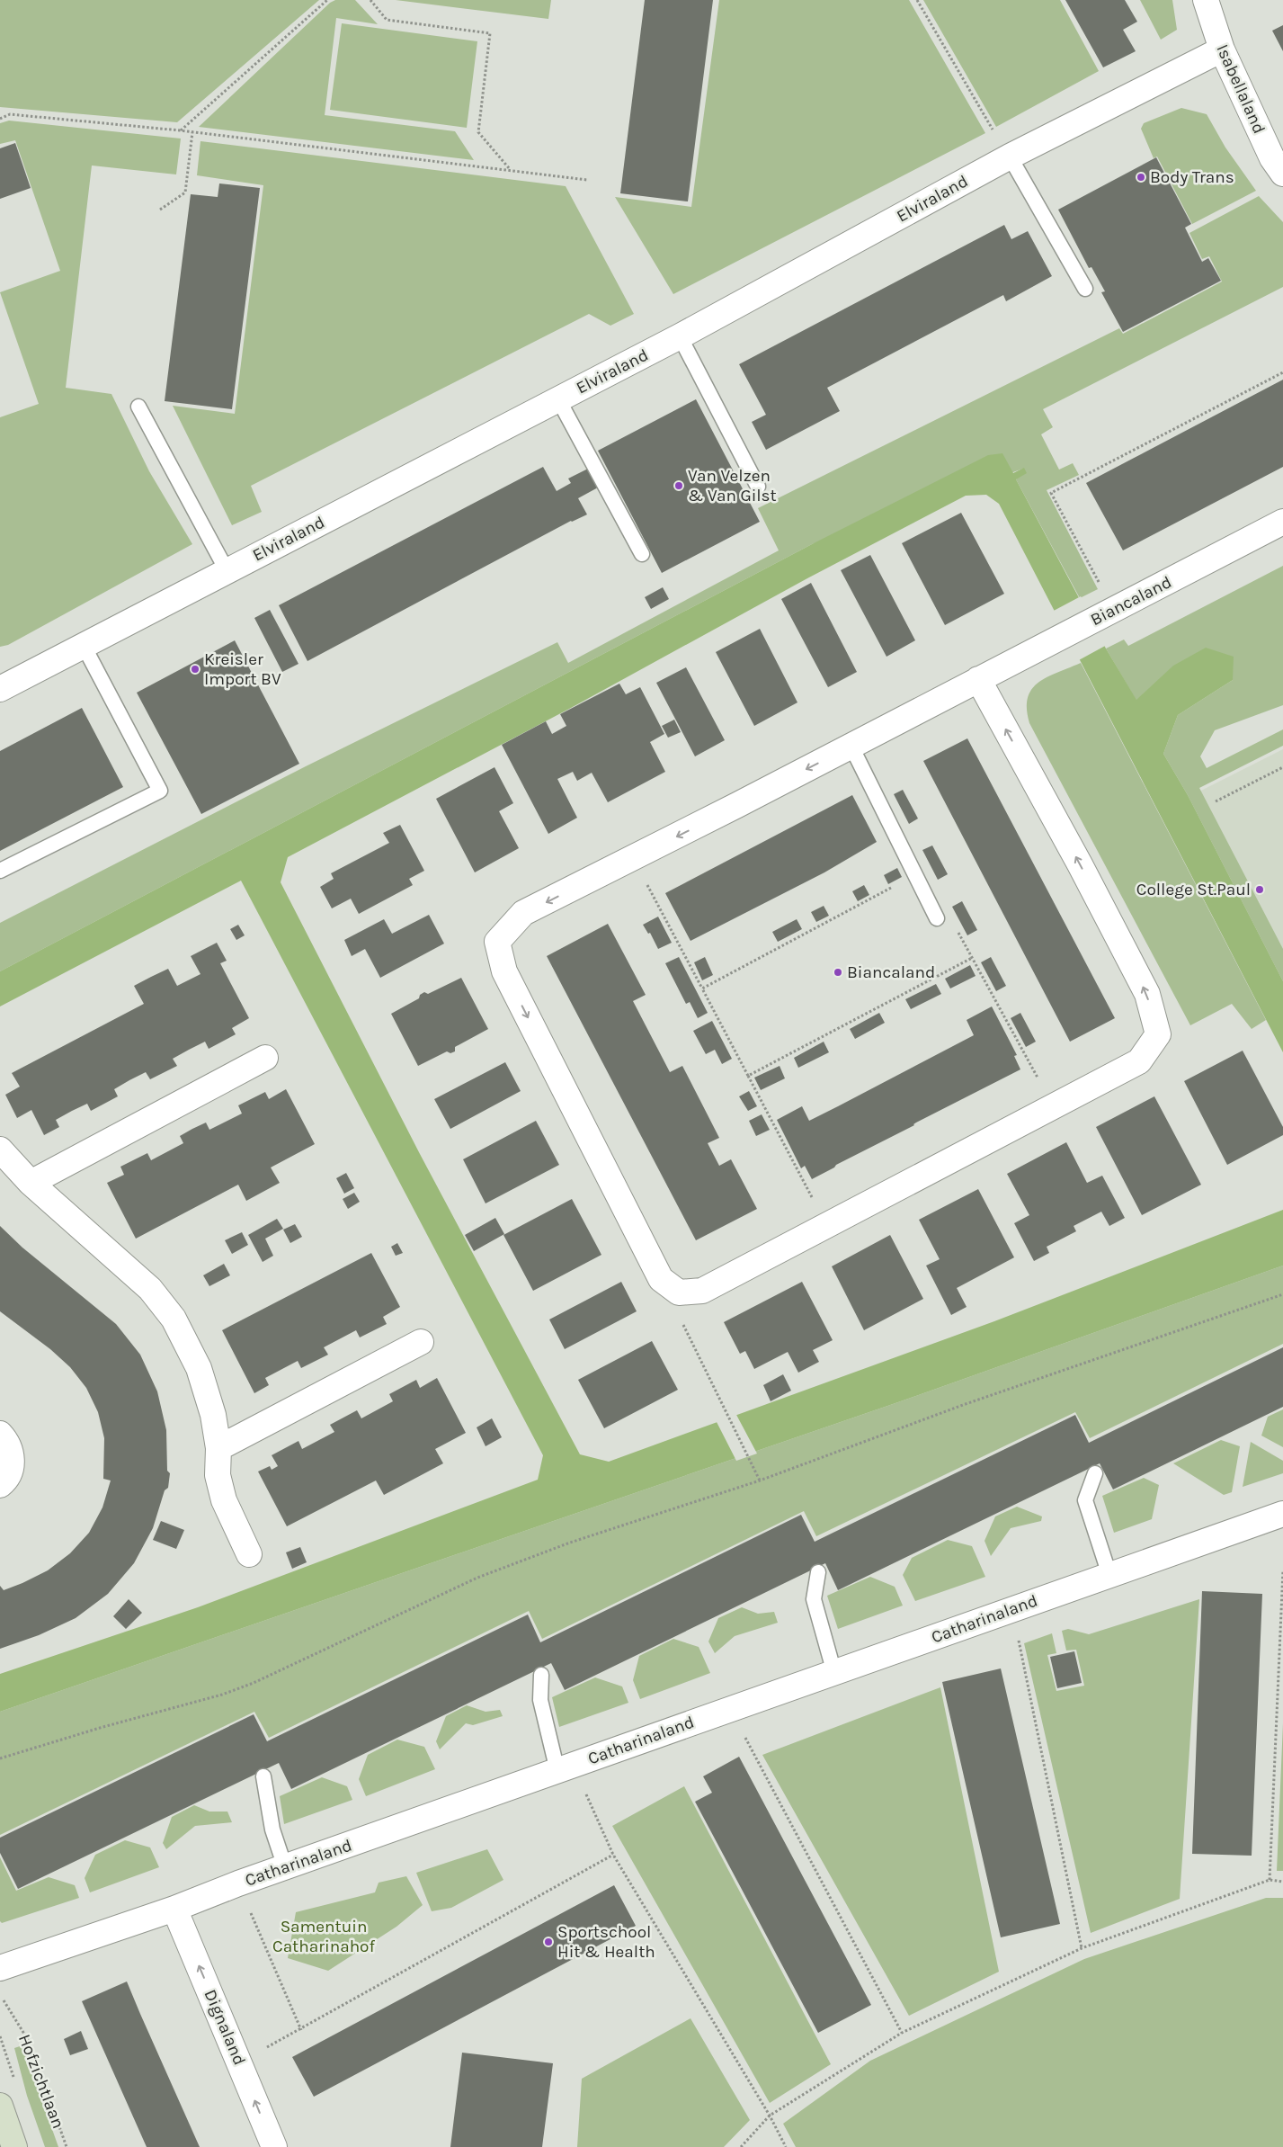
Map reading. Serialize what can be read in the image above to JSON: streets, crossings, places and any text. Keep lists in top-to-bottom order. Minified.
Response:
{"streets":{"street":["Isabellaland","Elviraland","Biancaland","Catharinaland","Dignaland"],"path":["Hofzichtlaan"]},"crossings":[["Isabellaland","Elviraland"],["Catharinaland","Dignaland"]],"one_way":["Dignaland"],"parks":["Samentuin Catharinahof"],"places":["Body Trans","Van Velzen & Van Gilst","Kreisler Import BV","College St.Paul","Biancaland","Sportschool Hit & Health"]}
